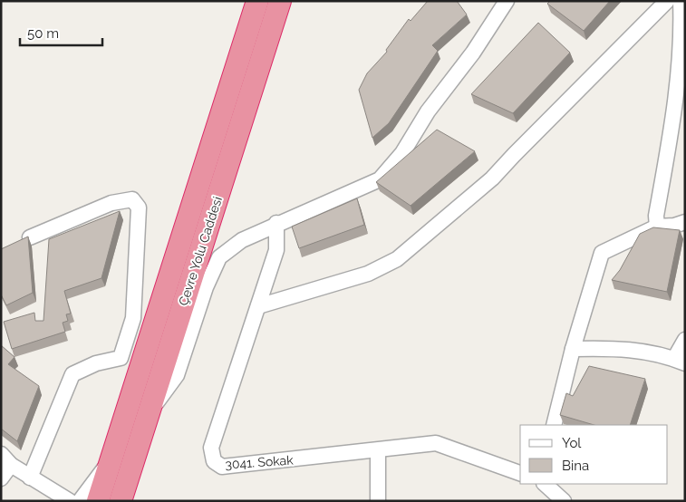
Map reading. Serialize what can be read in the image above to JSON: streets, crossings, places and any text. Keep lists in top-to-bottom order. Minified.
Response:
{"streets":{"highway":["Çevre Yolu Caddesi"],"street":["3041. Sokak"]},"legend":["Yol","Bina"],"scale_bar":"50 m"}
